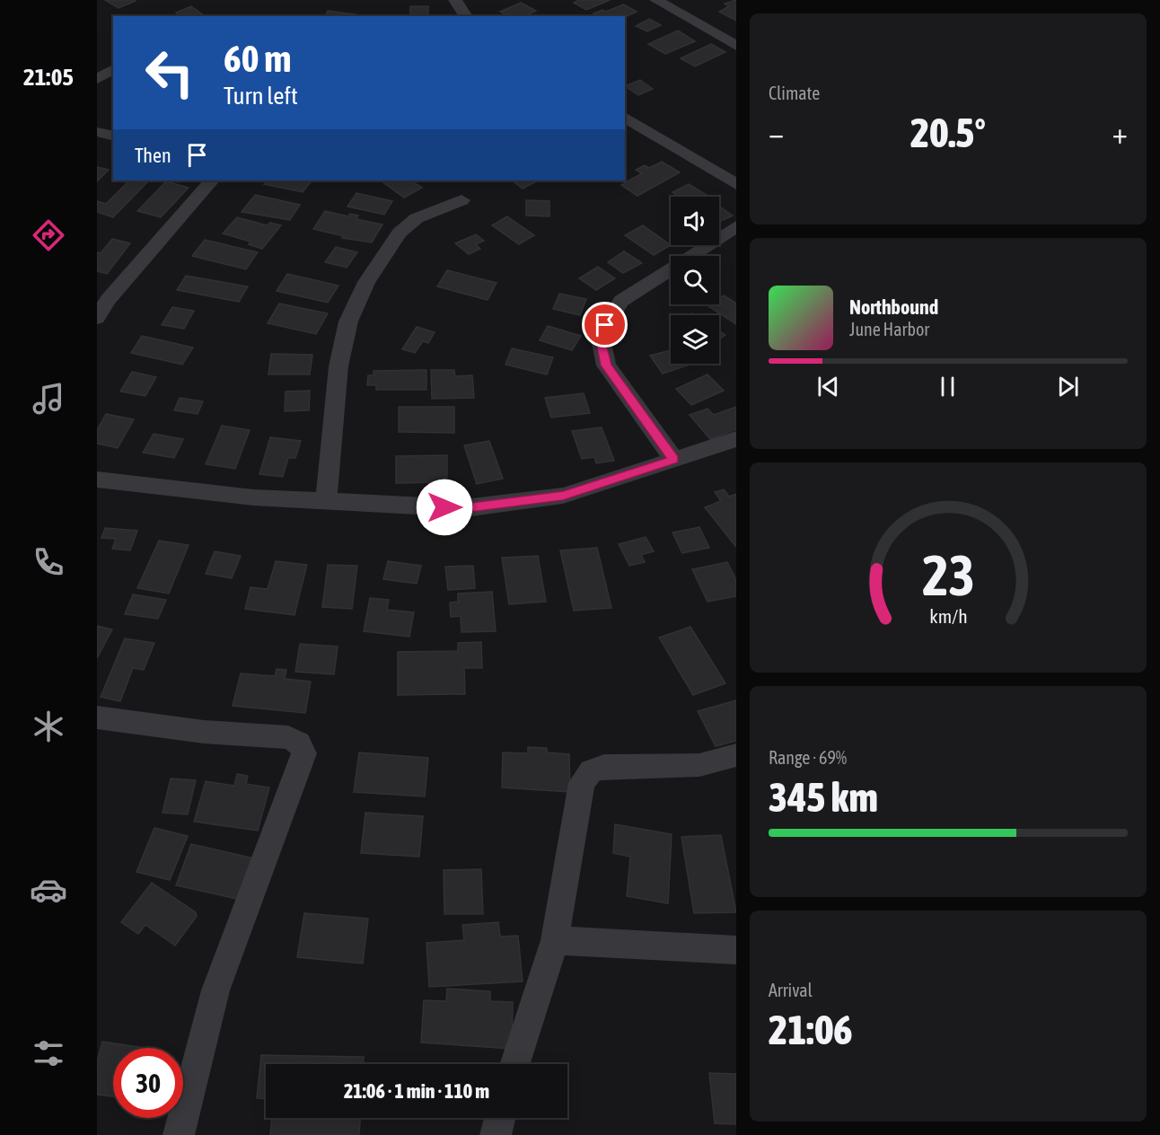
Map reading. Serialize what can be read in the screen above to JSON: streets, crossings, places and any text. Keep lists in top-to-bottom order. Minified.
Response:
{"page":{"tabs":"21:05","tile":["Climate",["Range · 69%","345 km"],["Arrival","21:06"]],"turn":["60 m","Turn left"],"heat":["−","20.5°","+"],"then":"Then","song":["Northbound","June Harbor"],"limit":"30","trip":"21:06 · 1 min · 110 m","gauge":["23","km/h"]}}
